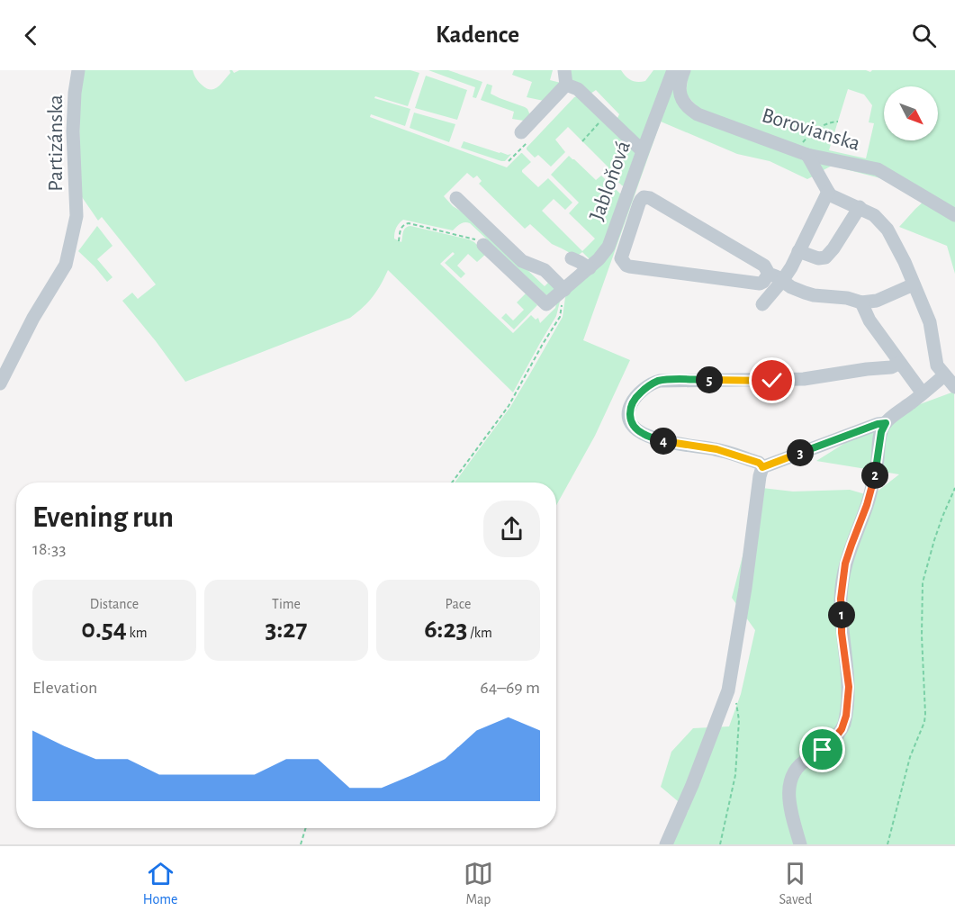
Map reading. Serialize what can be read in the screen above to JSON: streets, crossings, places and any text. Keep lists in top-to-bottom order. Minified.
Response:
{"streets":{"street":["Borovianska","Partizánska","Jabloňová"]},"north":"bottom right","page":{"header":"Kadence","pins":["5","4","3","2","1"],"heading":["Evening run","18:33"],"stats":[["Distance","0.54 km"],["Time","3:27"],["Pace","6:23 /km"]],"chart":["Elevation","64–69 m"],"tabs":["Home","Map","Saved"]}}
